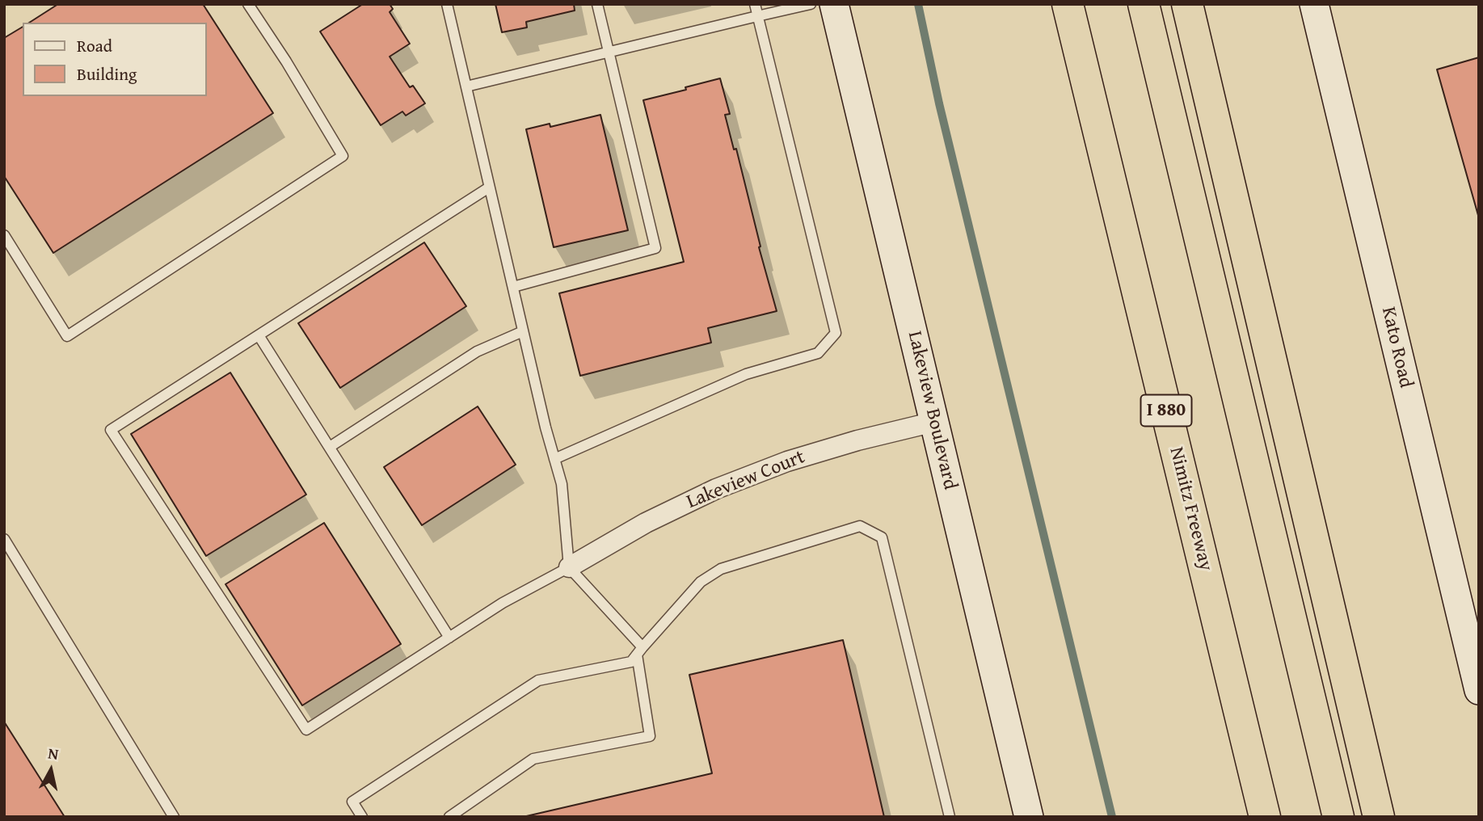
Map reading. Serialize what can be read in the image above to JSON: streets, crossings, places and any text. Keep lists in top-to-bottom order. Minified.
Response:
{"streets":{"highway":["I 880","Nimitz Freeway"],"street":["Kato Road","Lakeview Boulevard","Lakeview Court"]},"crossings":[["Lakeview Boulevard","Lakeview Court"]],"legend":["Road","Building"],"north":"top"}
